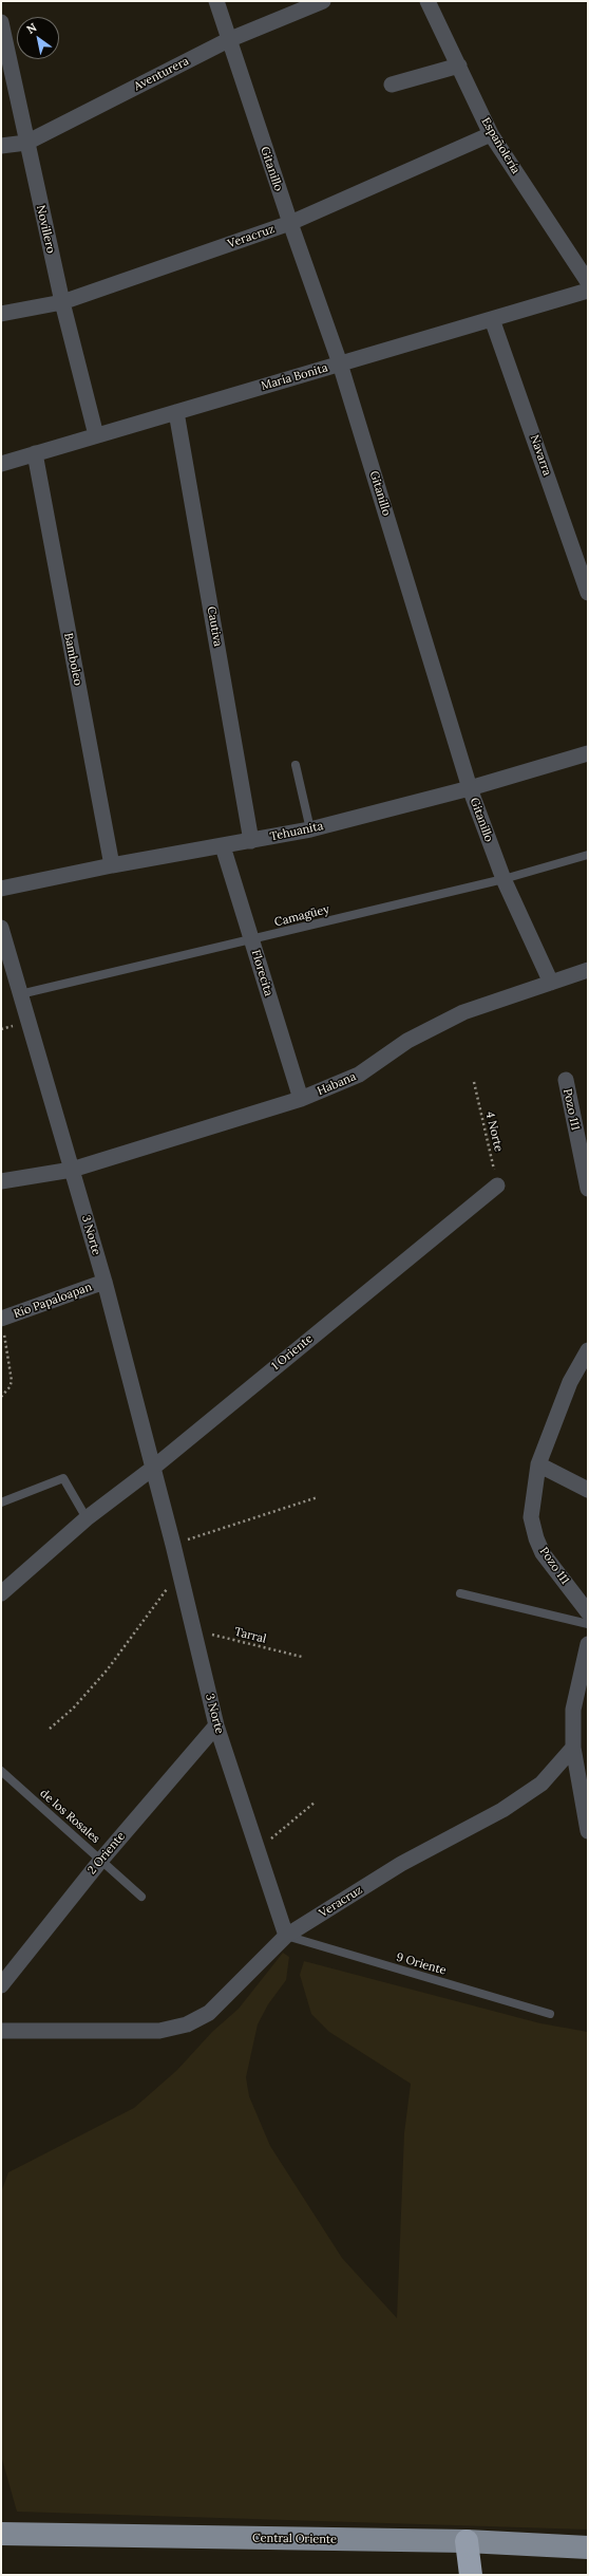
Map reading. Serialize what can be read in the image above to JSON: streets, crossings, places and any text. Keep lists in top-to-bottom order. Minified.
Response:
{"streets":{"main road":["Central Oriente"],"street":["Aventurera","Españolería","Gitanillo","Novillero","Veracruz","María Bonita","Navarra","Cautiva","Bamboleo","Tehuanita","Florecita","Habana","Pozo 111","3 Norte","Río Papaloapan","1 Oriente","2 Oriente"],"lane":["Camagüey","de los Rosales","9 Oriente"],"path":["4 Norte","Tarral"]},"crossings":[["Aventurera","Gitanillo"],["Aventurera","Novillero"],["Españolería","Veracruz"],["Gitanillo","Veracruz"],["Gitanillo","María Bonita"],["Gitanillo","Tehuanita"],["Gitanillo","Camagüey"],["Gitanillo","Habana"],["Novillero","Veracruz"],["Novillero","María Bonita"],["Veracruz","3 Norte"],["Veracruz","9 Oriente"],["María Bonita","Navarra"],["María Bonita","Cautiva"],["María Bonita","Bamboleo"],["Cautiva","Tehuanita"],["Bamboleo","Tehuanita"],["Tehuanita","Florecita"],["Camagüey","Florecita"],["Camagüey","3 Norte"],["Florecita","Habana"],["Habana","3 Norte"],["4 Norte","1 Oriente"],["3 Norte","Río Papaloapan"],["3 Norte","1 Oriente"],["3 Norte","Tarral"],["3 Norte","2 Oriente"],["3 Norte","9 Oriente"],["de los Rosales","2 Oriente"]],"north":"top left"}
